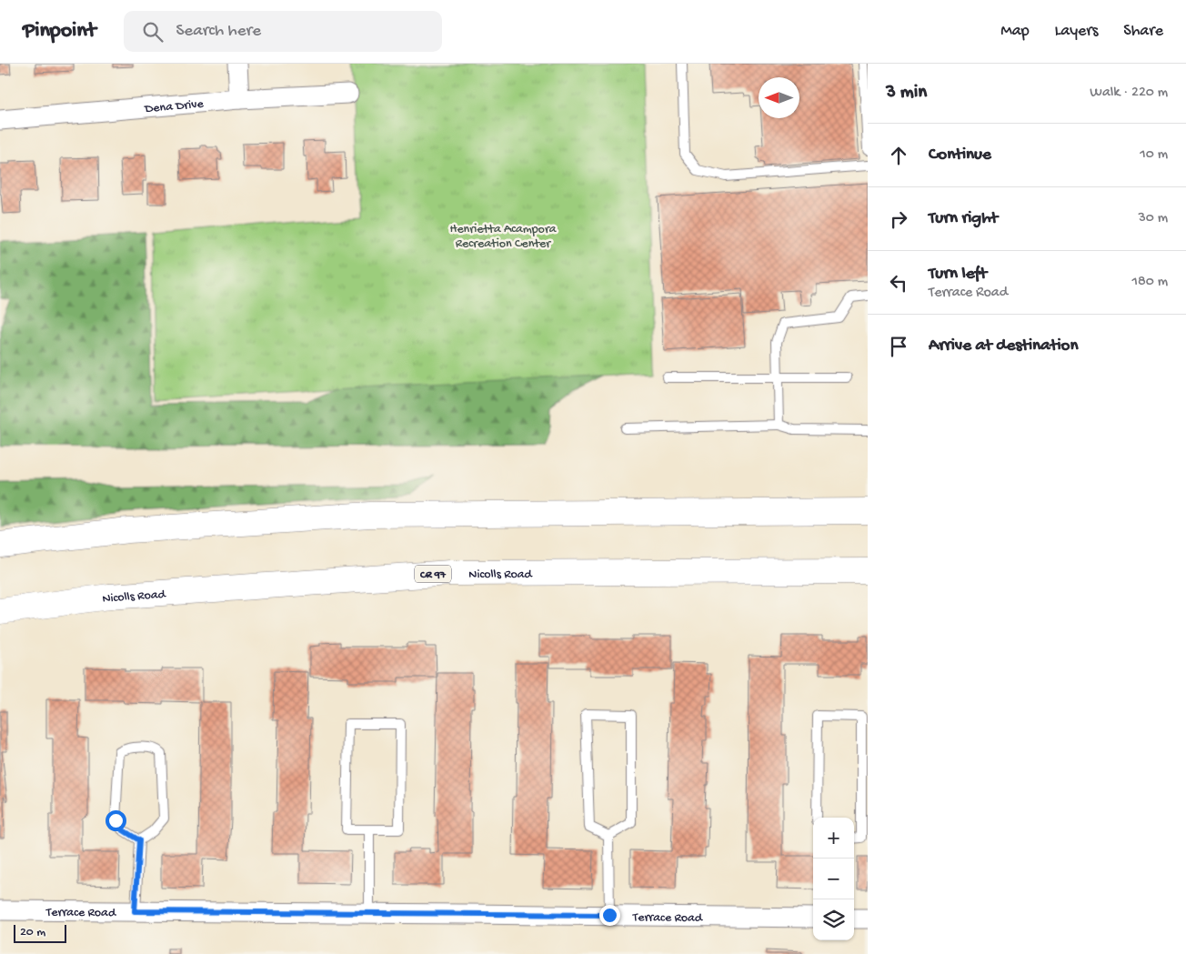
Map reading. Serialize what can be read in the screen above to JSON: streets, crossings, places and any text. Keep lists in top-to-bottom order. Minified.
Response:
{"streets":{"highway":["Nicolls Road","CR 97"],"street":["Dena Drive","Terrace Road"]},"parks":["Henrietta Acampora Recreation Center"],"scale_bar":"20 m","north":"left","page":{"header":"Pinpoint","search":"Search here","nav":["Map","Layers","Share"],"heading":["3 min","Walk · 220 m"],"list":[["Continue","10 m"],["Turn right","30 m"],["Turn left","Terrace Road","180 m"],"Arrive at destination"],"map_buttons":["+","−"],"scale":"20 m"}}
